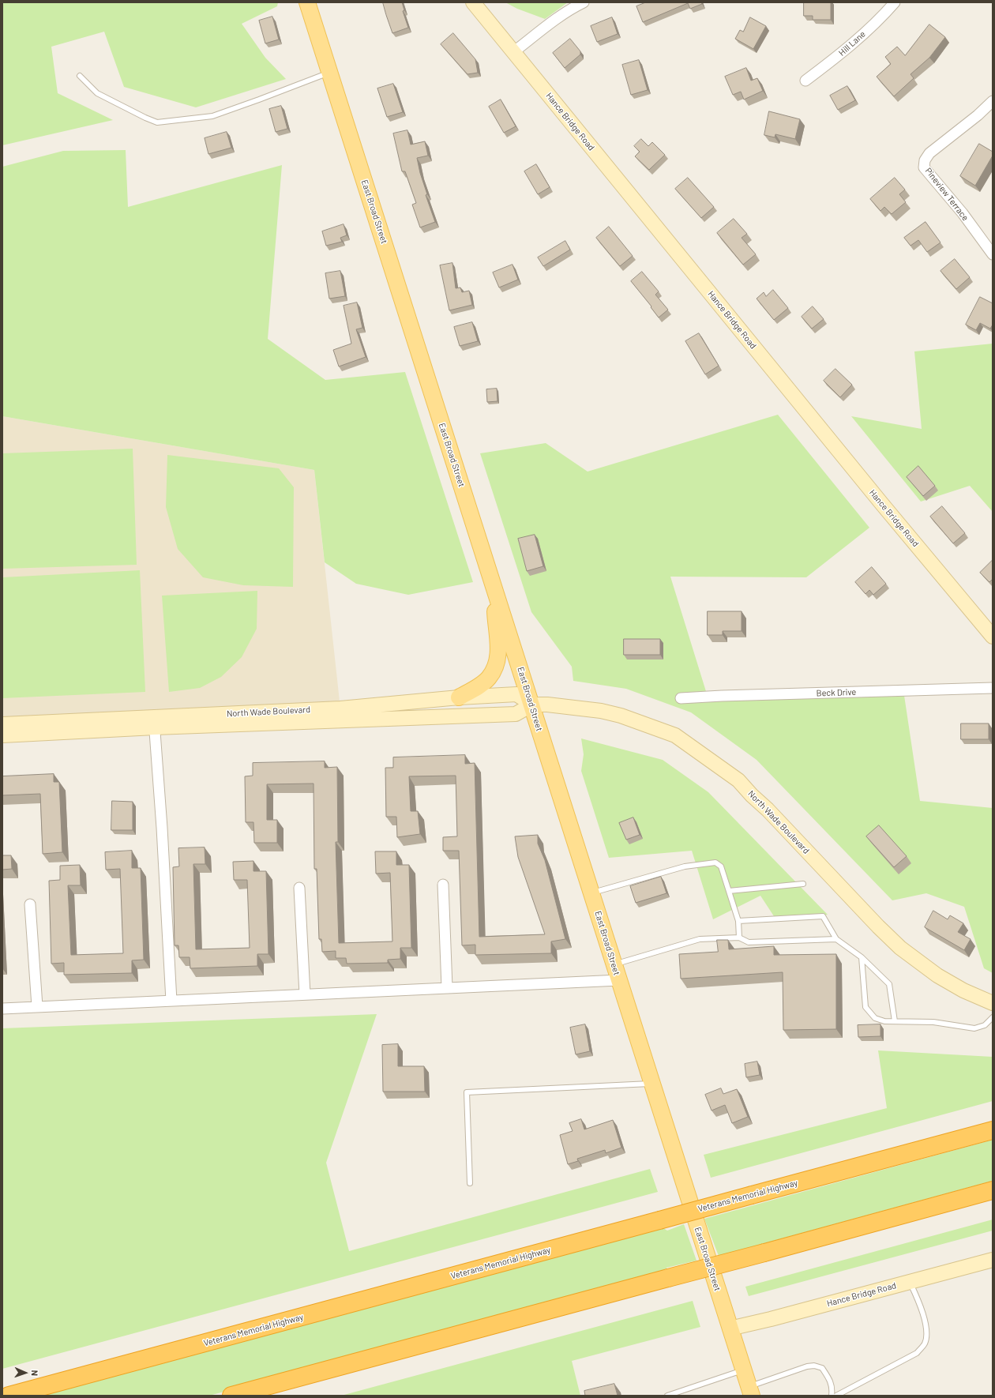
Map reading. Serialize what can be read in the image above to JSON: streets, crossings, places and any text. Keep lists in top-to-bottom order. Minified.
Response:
{"streets":{"highway":["Veterans Memorial Highway"],"main road":["Hance Bridge Road","East Broad Street","North Wade Boulevard"],"street":["Hill Lane","Pineview Terrace","Beck Drive"]},"crossings":[["Hance Bridge Road","East Broad Street"],["East Broad Street","North Wade Boulevard"]],"north":"right"}
